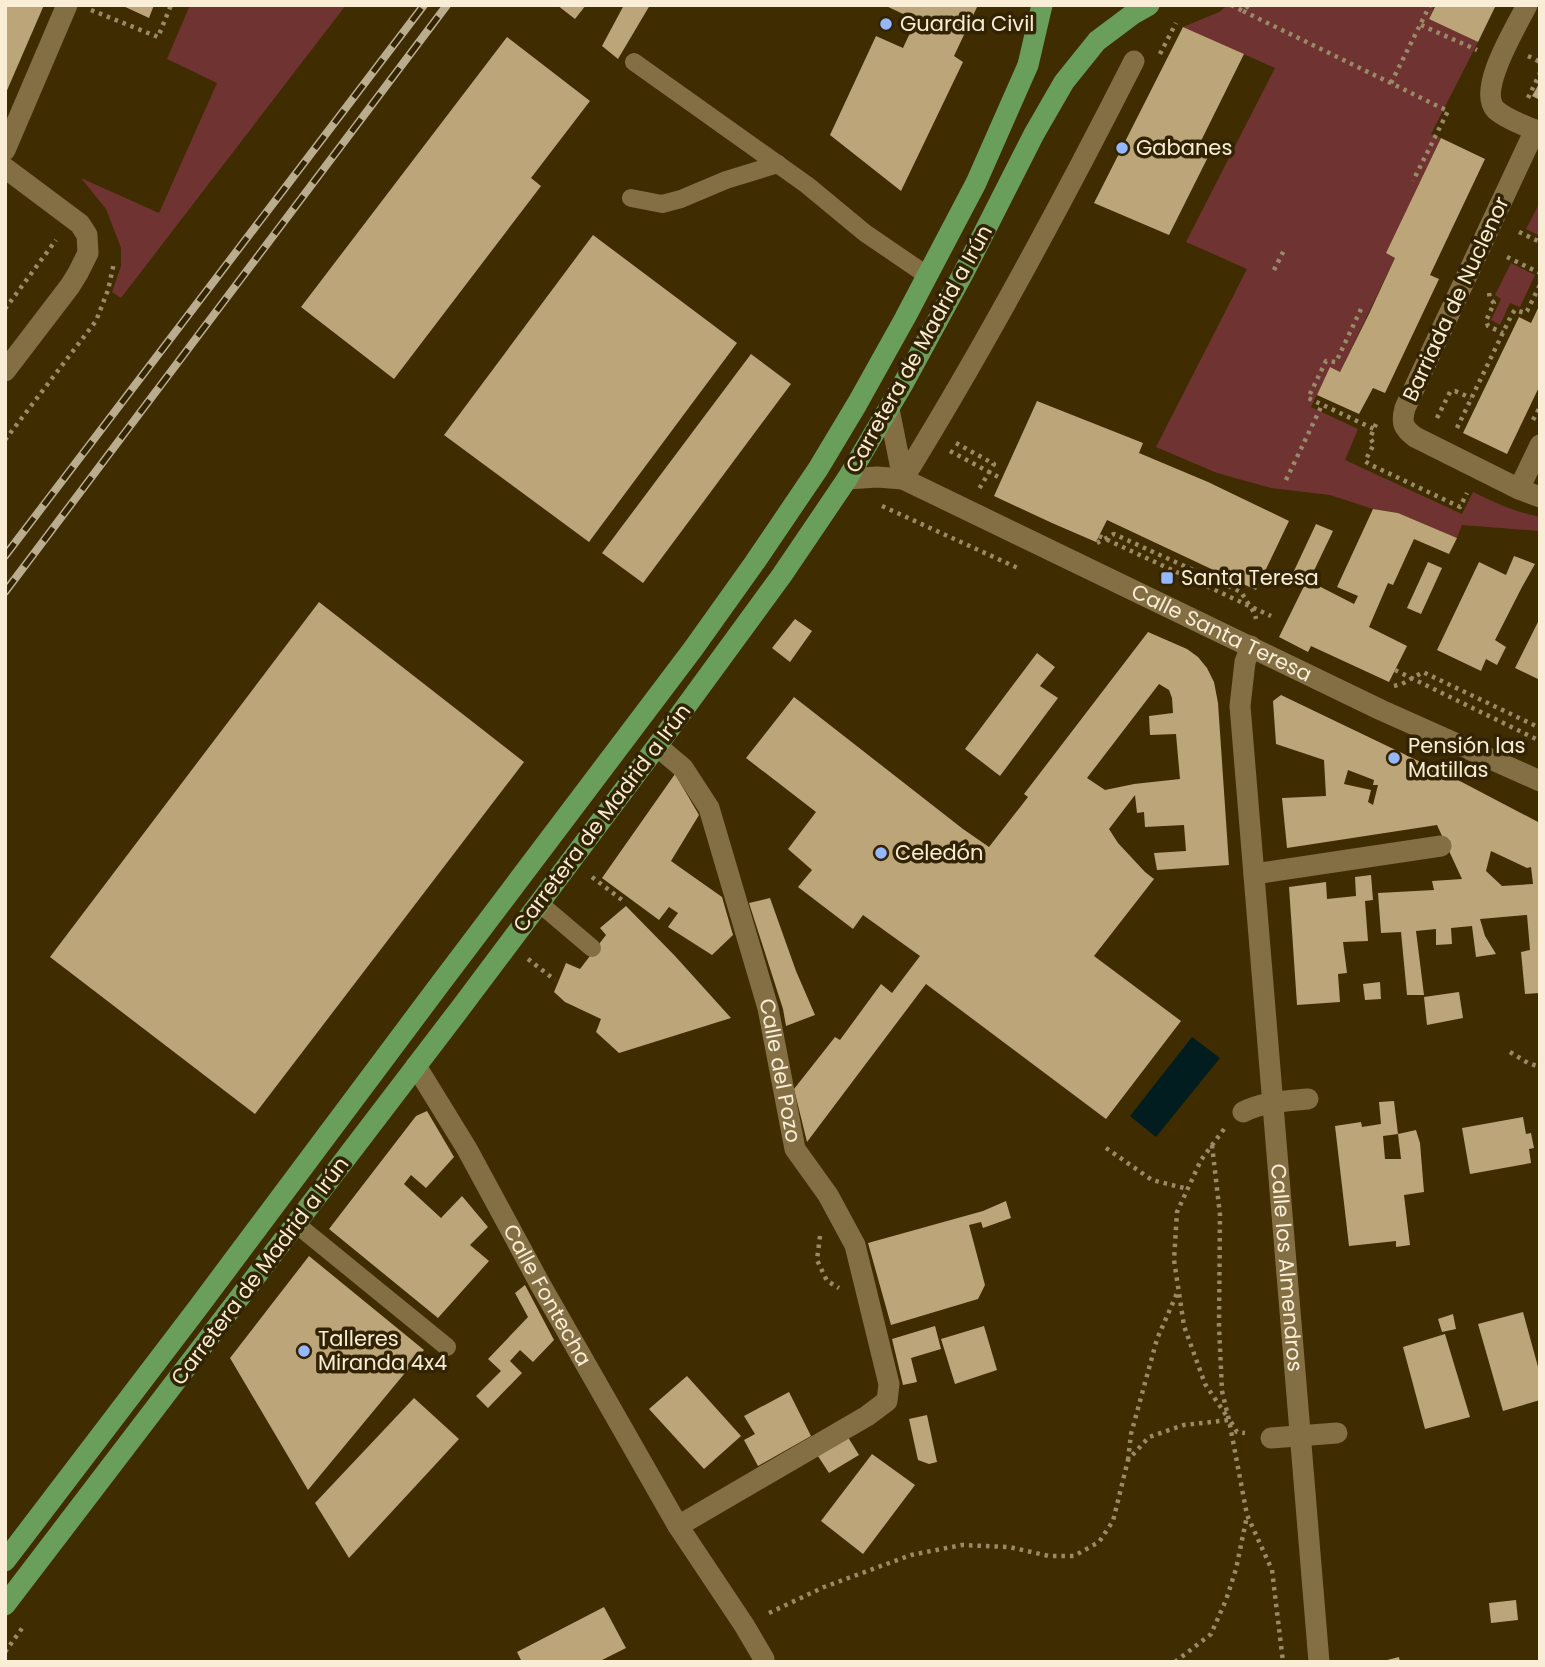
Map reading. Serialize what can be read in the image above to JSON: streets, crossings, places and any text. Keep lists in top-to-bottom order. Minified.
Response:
{"streets":{"highway":["Carretera de Madrid a Irún"],"street":["Barriada de Nuclenor","Calle Santa Teresa","Calle del Pozo","Calle los Almendros","Calle Fontecha"]},"crossings":[["Carretera de Madrid a Irún","Calle Santa Teresa"],["Carretera de Madrid a Irún","Calle del Pozo"],["Carretera de Madrid a Irún","Calle Fontecha"],["Calle Santa Teresa","Calle los Almendros"],["Calle del Pozo","Calle Fontecha"]],"places":{"other":["Guardia Civil","Gabanes","Pensión las Matillas","Celedón","Talleres Miranda 4x4"],"transit":["Santa Teresa"]}}
